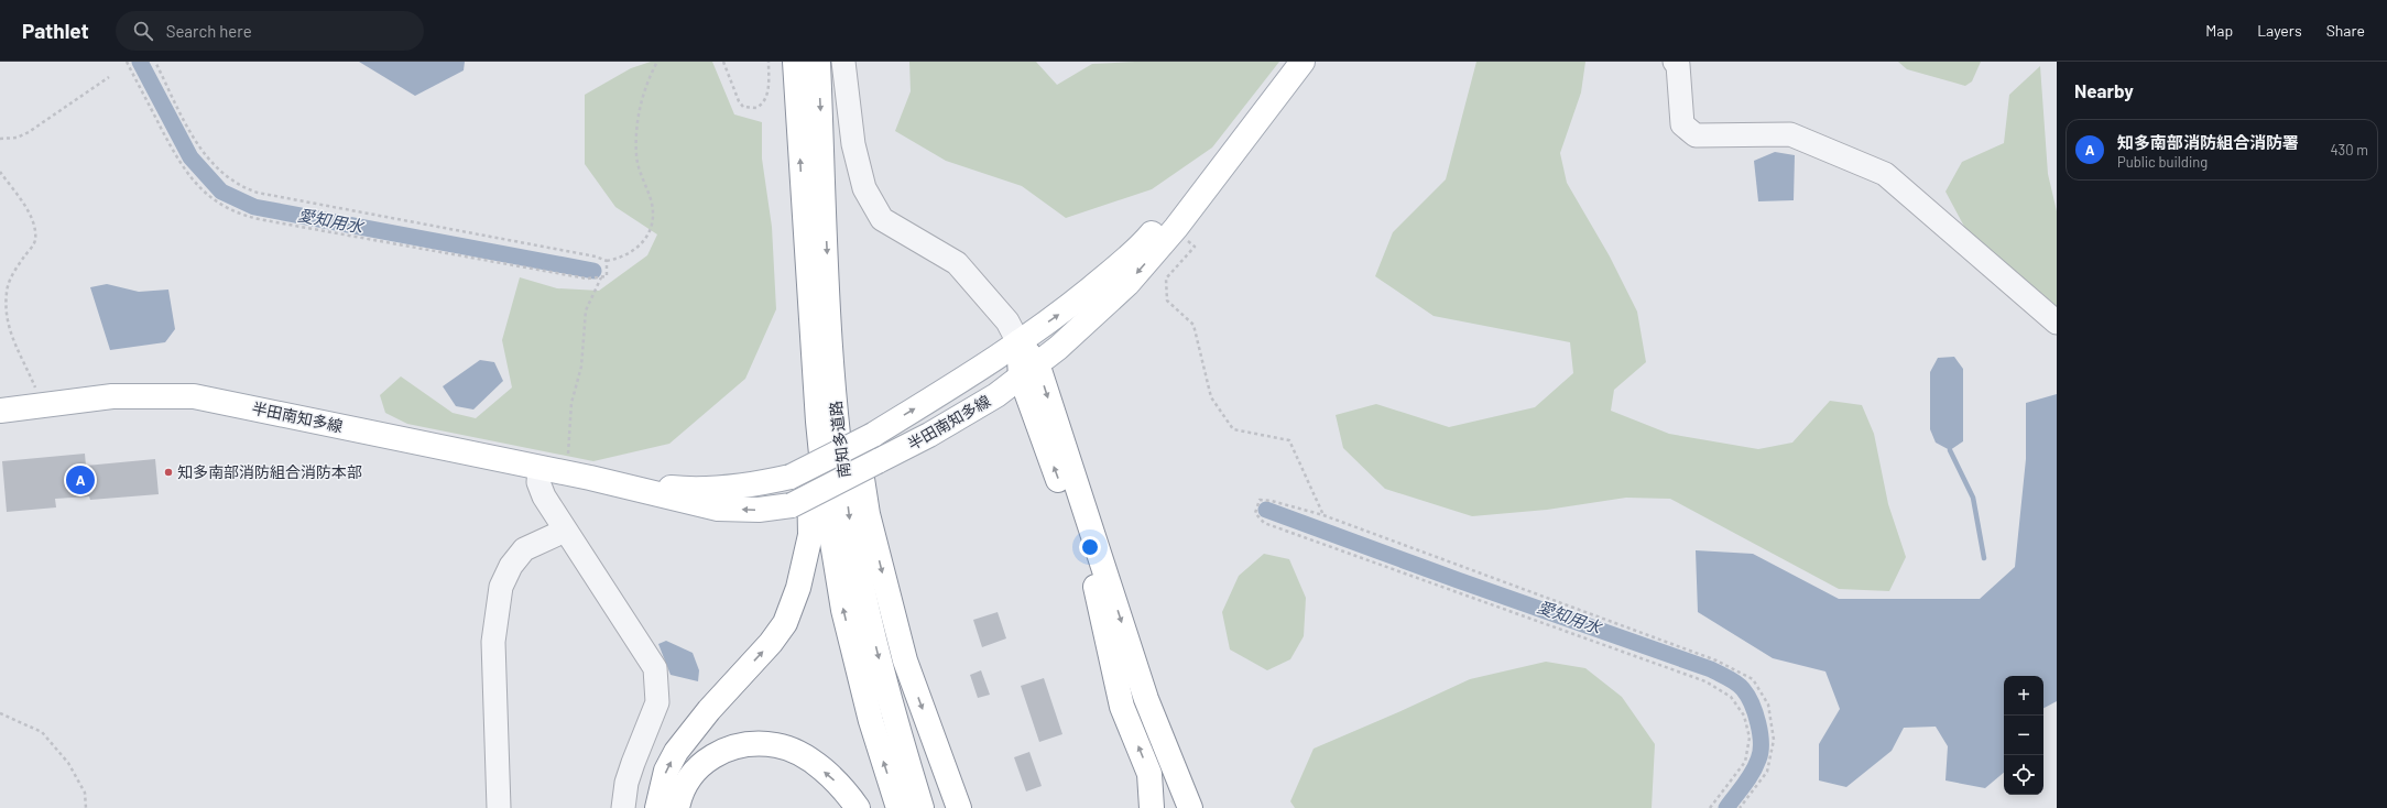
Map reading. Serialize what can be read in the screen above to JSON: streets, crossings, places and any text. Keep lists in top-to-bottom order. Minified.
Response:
{"streets":{"main road":["半田南知多線","南知多道路"]},"water":["愛知用水"],"places":["知多南部消防組合消防本部"],"page":{"header":"Pathlet","search":"Search here","nav":["Map","Layers","Share"],"heading":"Nearby","list":[{"mark":"A","name":"知多南部消防組合消防署","note":"Public building","value":"430 m"}],"pins":"A","map_buttons":["+","−"]}}
